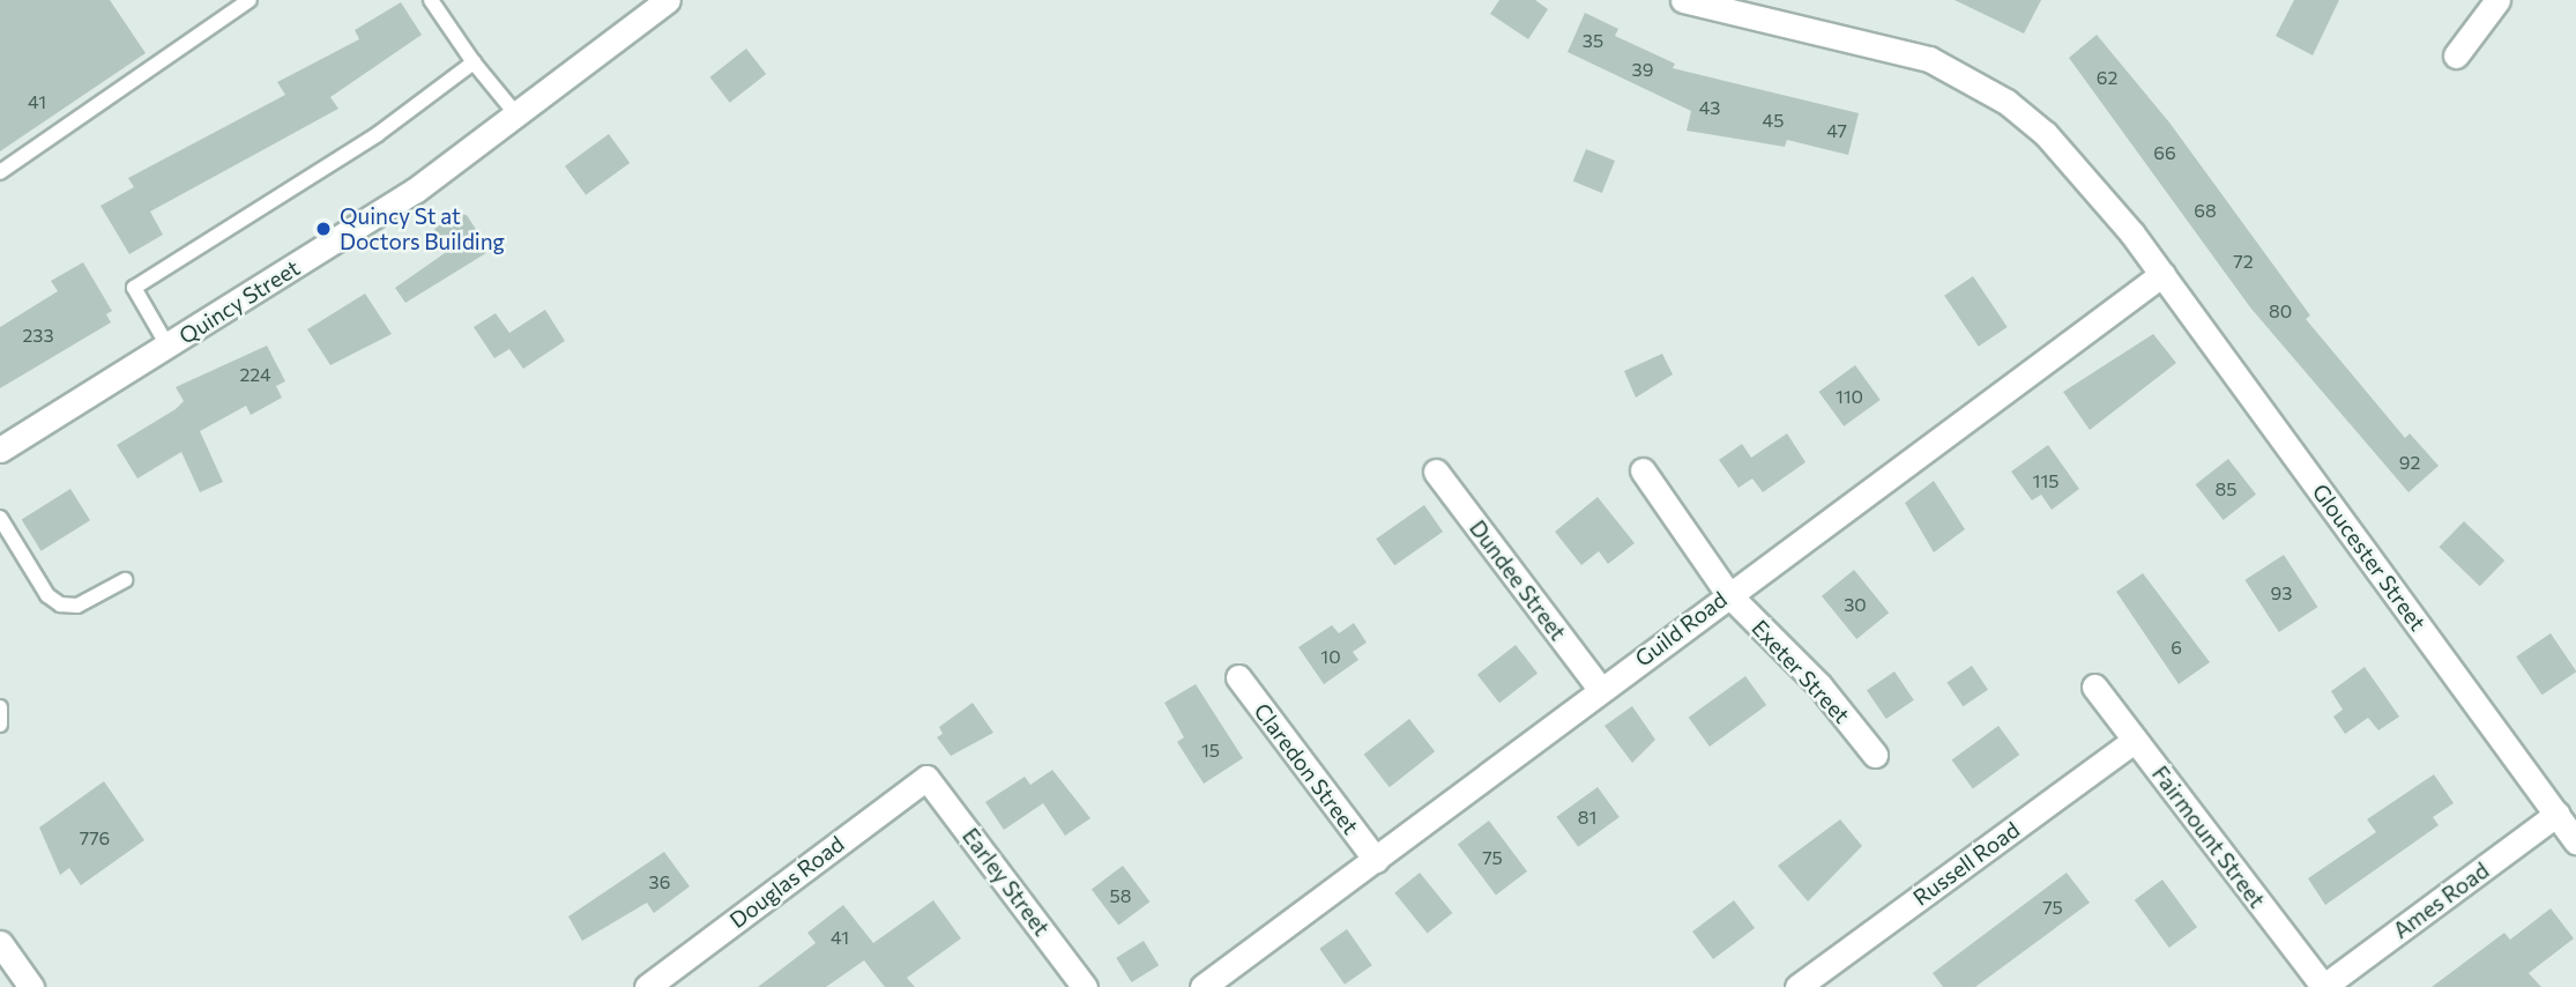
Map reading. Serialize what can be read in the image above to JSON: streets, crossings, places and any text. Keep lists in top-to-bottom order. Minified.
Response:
{"streets":{"street":["Quincy Street","Gloucester Street","Dundee Street","Guild Road","Exeter Street","Claredon Street","Fairmount Street","Russell Road","Douglas Road","Earley Street","Ames Road"]},"crossings":[["Gloucester Street","Guild Road"],["Gloucester Street","Ames Road"],["Dundee Street","Guild Road"],["Guild Road","Exeter Street"],["Guild Road","Claredon Street"],["Fairmount Street","Russell Road"],["Fairmount Street","Ames Road"],["Douglas Road","Earley Street"]],"places":["Quincy St at Doctors Building"],"house_numbers":["35","39","62","41","43","45","47","66","68","72","80","233","224","110","92","115","85","93","30","6","10","15","81","776","75","36","58","75","41"]}
